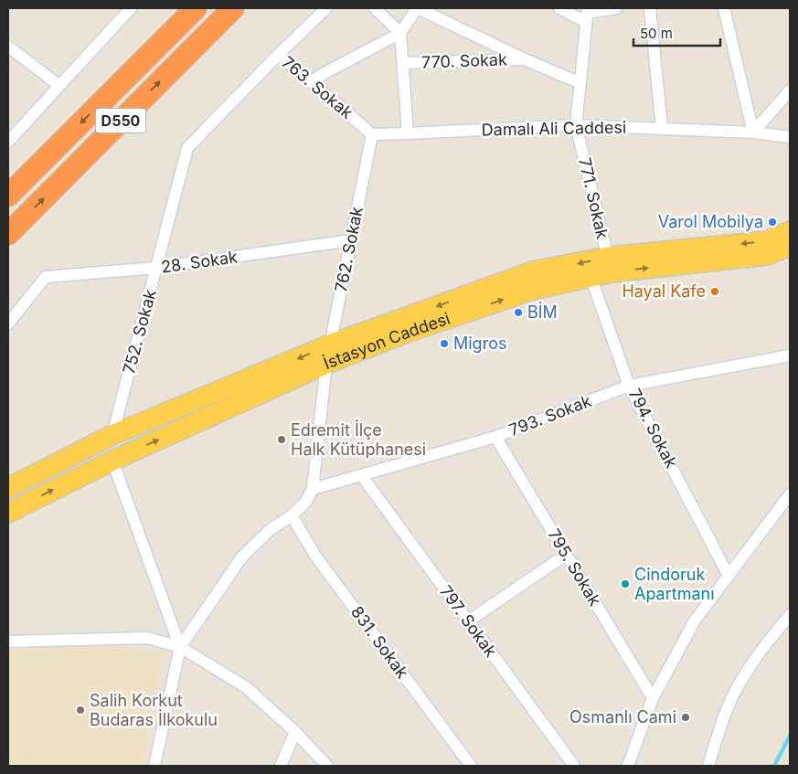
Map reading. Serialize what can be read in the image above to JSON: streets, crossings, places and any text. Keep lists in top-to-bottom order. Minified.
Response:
{"streets":{"highway":["D550"],"main road":["İstasyon Caddesi"],"street":["770. Sokak","763. Sokak","Damalı Ali Caddesi","771. Sokak","762. Sokak","28. Sokak","752. Sokak","793. Sokak","794. Sokak","795. Sokak","797. Sokak","831. Sokak"]},"crossings":[["770. Sokak","771. Sokak"],["763. Sokak","Damalı Ali Caddesi"],["763. Sokak","762. Sokak"],["763. Sokak","752. Sokak"],["Damalı Ali Caddesi","771. Sokak"],["Damalı Ali Caddesi","762. Sokak"],["771. Sokak","İstasyon Caddesi"],["762. Sokak","28. Sokak"],["762. Sokak","İstasyon Caddesi"],["762. Sokak","793. Sokak"],["28. Sokak","752. Sokak"],["752. Sokak","İstasyon Caddesi"],["İstasyon Caddesi","794. Sokak"],["793. Sokak","794. Sokak"],["793. Sokak","795. Sokak"],["793. Sokak","797. Sokak"]],"places":["Varol Mobilya","Hayal Kafe","BİM","Migros","Edremit İlçe Halk Kütüphanesi","Cindoruk Apartmanı","Salih Korkut Budaras İlkokulu","Osmanlı Cami"],"scale_bar":"50 m"}
